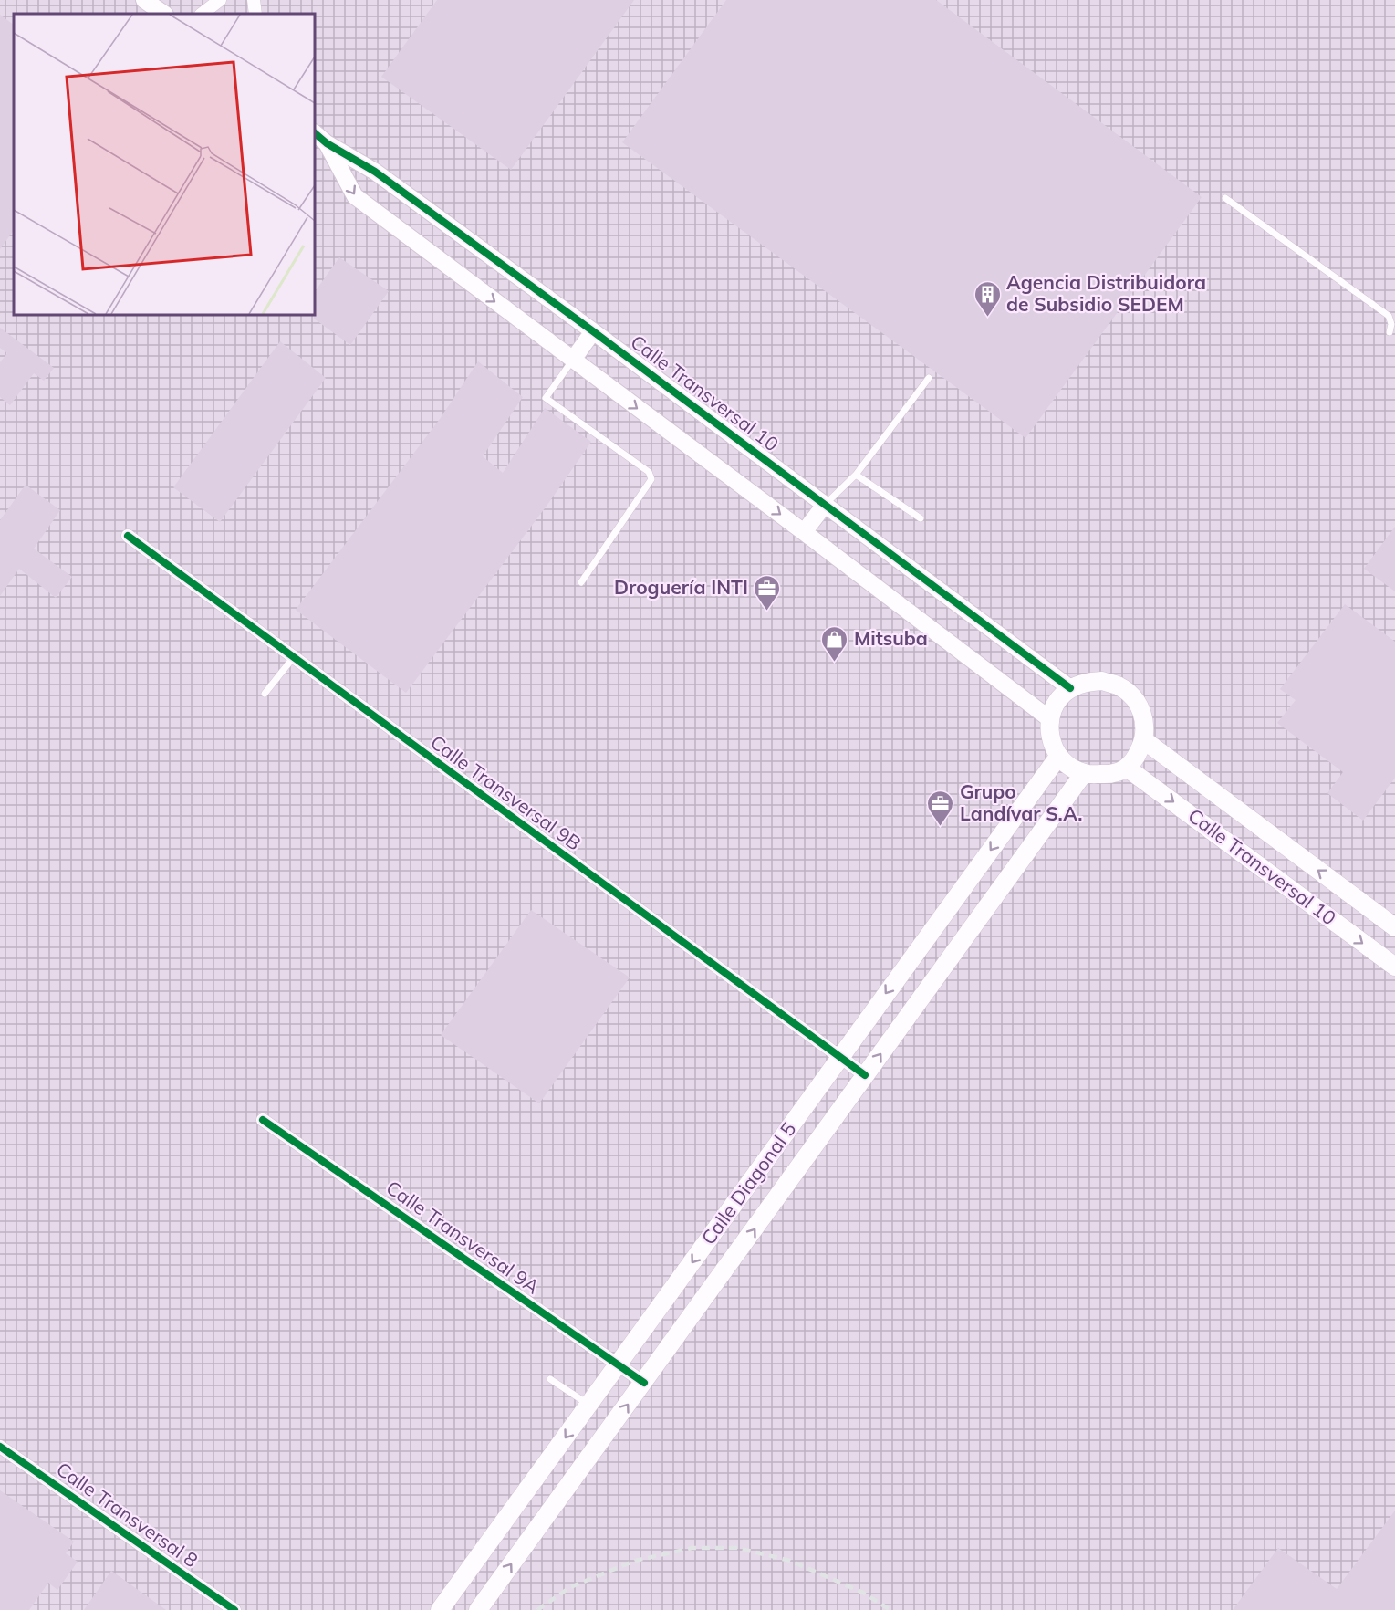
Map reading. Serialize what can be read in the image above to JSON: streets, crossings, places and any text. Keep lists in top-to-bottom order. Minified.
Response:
{"streets":{"main road":["Calle Transversal 10","Calle Diagonal 5"],"street":["Calle Transversal 9B","Calle Transversal 9A","Calle Transversal 8"]},"crossings":[["Calle Transversal 10","Calle Diagonal 5"],["Calle Transversal 9B","Calle Diagonal 5"],["Calle Diagonal 5","Calle Transversal 9A"]],"places":{"building":["Agencia Distribuidora de Subsidio SEDEM"],"office":["Droguería INTI","Grupo Landívar S.A."],"shop":["Mitsuba"]}}
